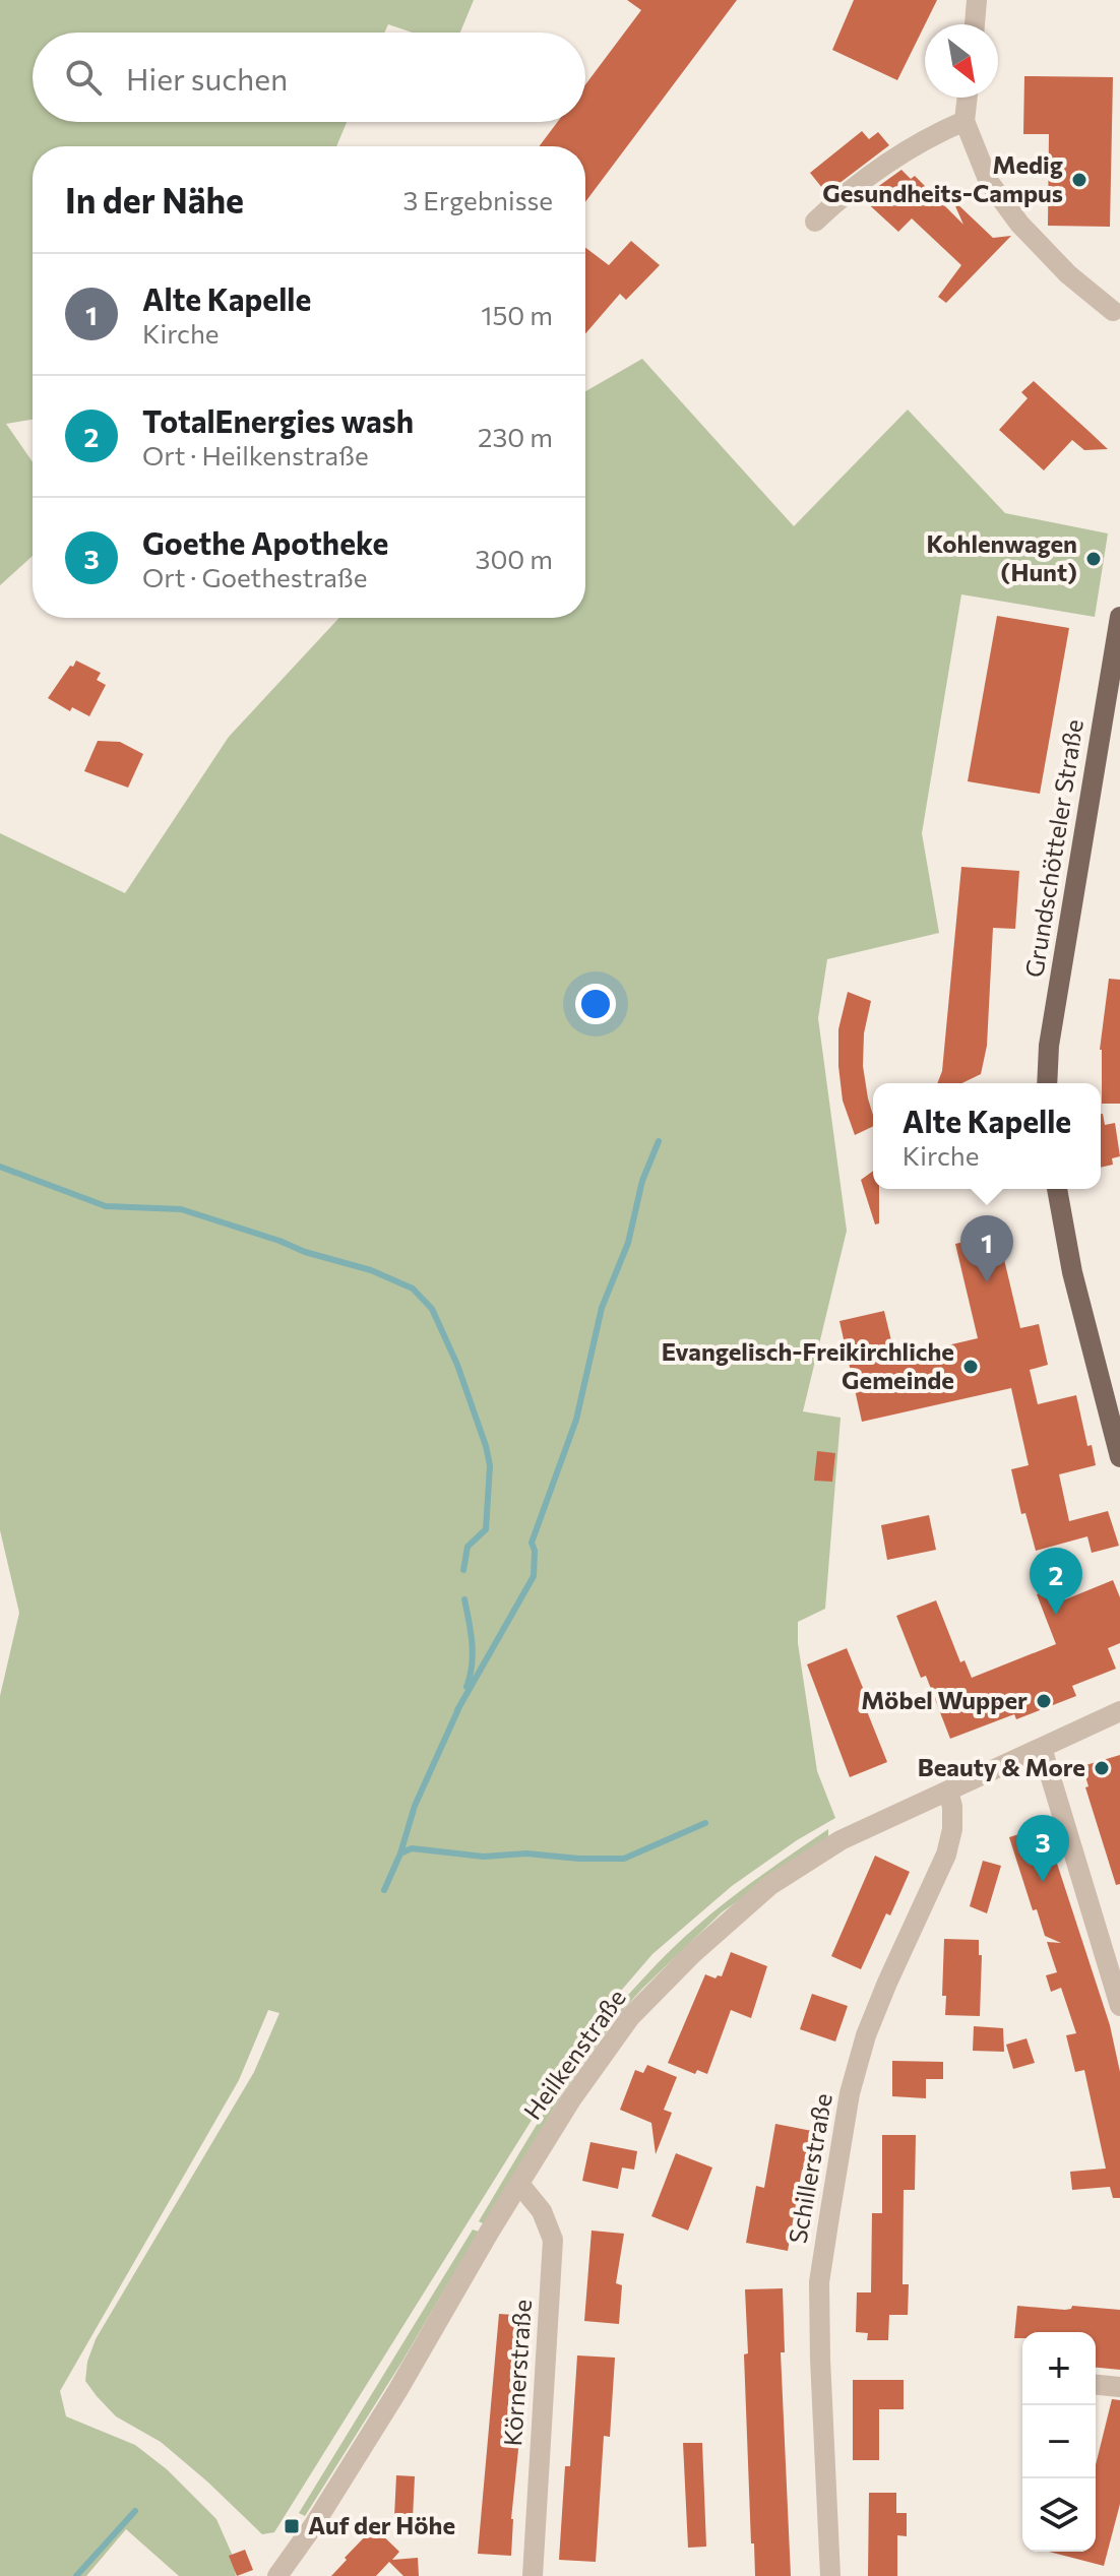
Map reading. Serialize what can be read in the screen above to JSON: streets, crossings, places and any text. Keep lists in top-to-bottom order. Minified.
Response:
{"streets":{"main road":["Grundschötteler Straße"],"street":["Heilkenstraße","Schillerstraße","Körnerstraße"]},"crossings":[["Heilkenstraße","Schillerstraße"],["Heilkenstraße","Körnerstraße"]],"places":{"other":["Medig Gesundheits-Campus","Kohlenwagen (Hunt)","Evangelisch-Freikirchliche Gemeinde","Möbel Wupper","Beauty & More"],"transit":["Auf der Höhe"]},"north":"bottom right","page":{"search":"Hier suchen","heading":["In der Nähe","3 Ergebnisse"],"list":[{"mark":"1","name":"Alte Kapelle","note":"Kirche","value":"150 m"},{"mark":"2","name":"TotalEnergies wash","note":"Ort · Heilkenstraße","value":"230 m"},{"mark":"3","name":"Goethe Apotheke","note":"Ort · Goethestraße","value":"300 m"}],"popup":["Alte Kapelle","Kirche"],"pins":["1","2","3"],"map_buttons":["+","−"]}}
